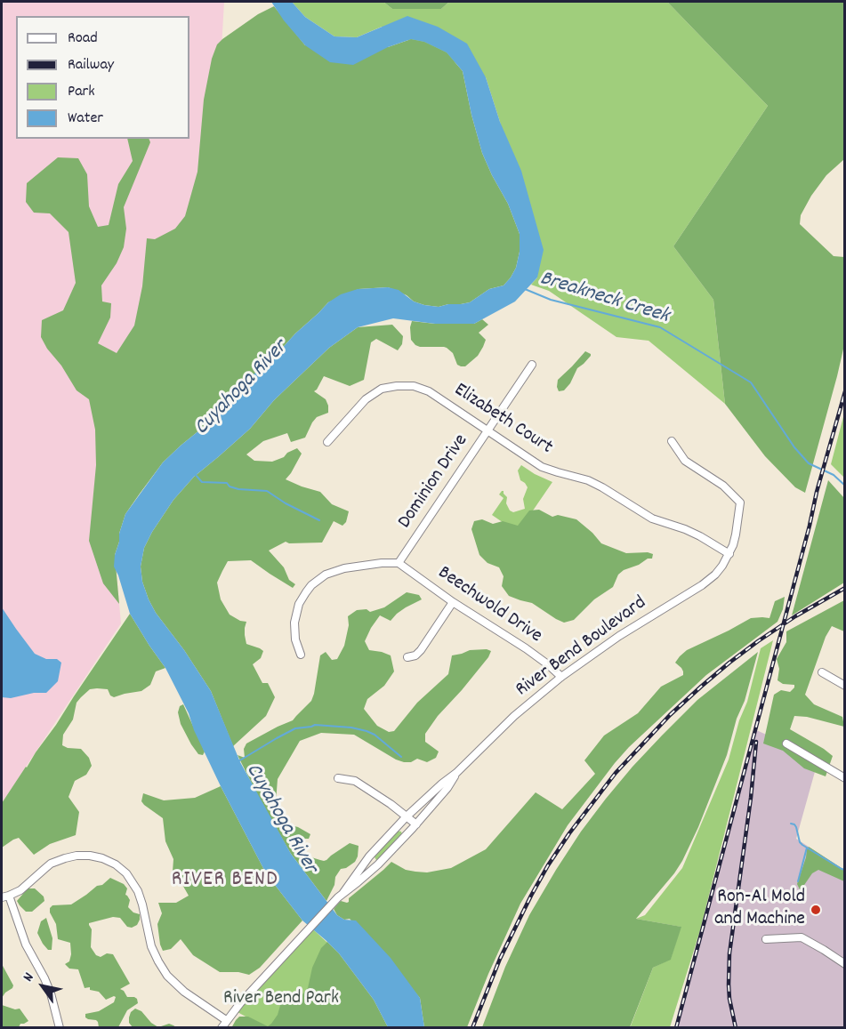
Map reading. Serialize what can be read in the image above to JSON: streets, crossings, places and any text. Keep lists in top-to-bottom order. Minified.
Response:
{"streets":{"street":["Elizabeth Court","Dominion Drive","Beechwold Drive","River Bend Boulevard"]},"crossings":[["Elizabeth Court","Dominion Drive"],["Elizabeth Court","River Bend Boulevard"],["Dominion Drive","Beechwold Drive"],["Beechwold Drive","River Bend Boulevard"]],"districts":["RIVER BEND"],"water":["Breakneck Creek","Cuyahoga River"],"parks":["River Bend Park"],"places":["Ron-Al Mold and Machine"],"legend":["Road","Railway","Park","Water"],"north":"top left"}
